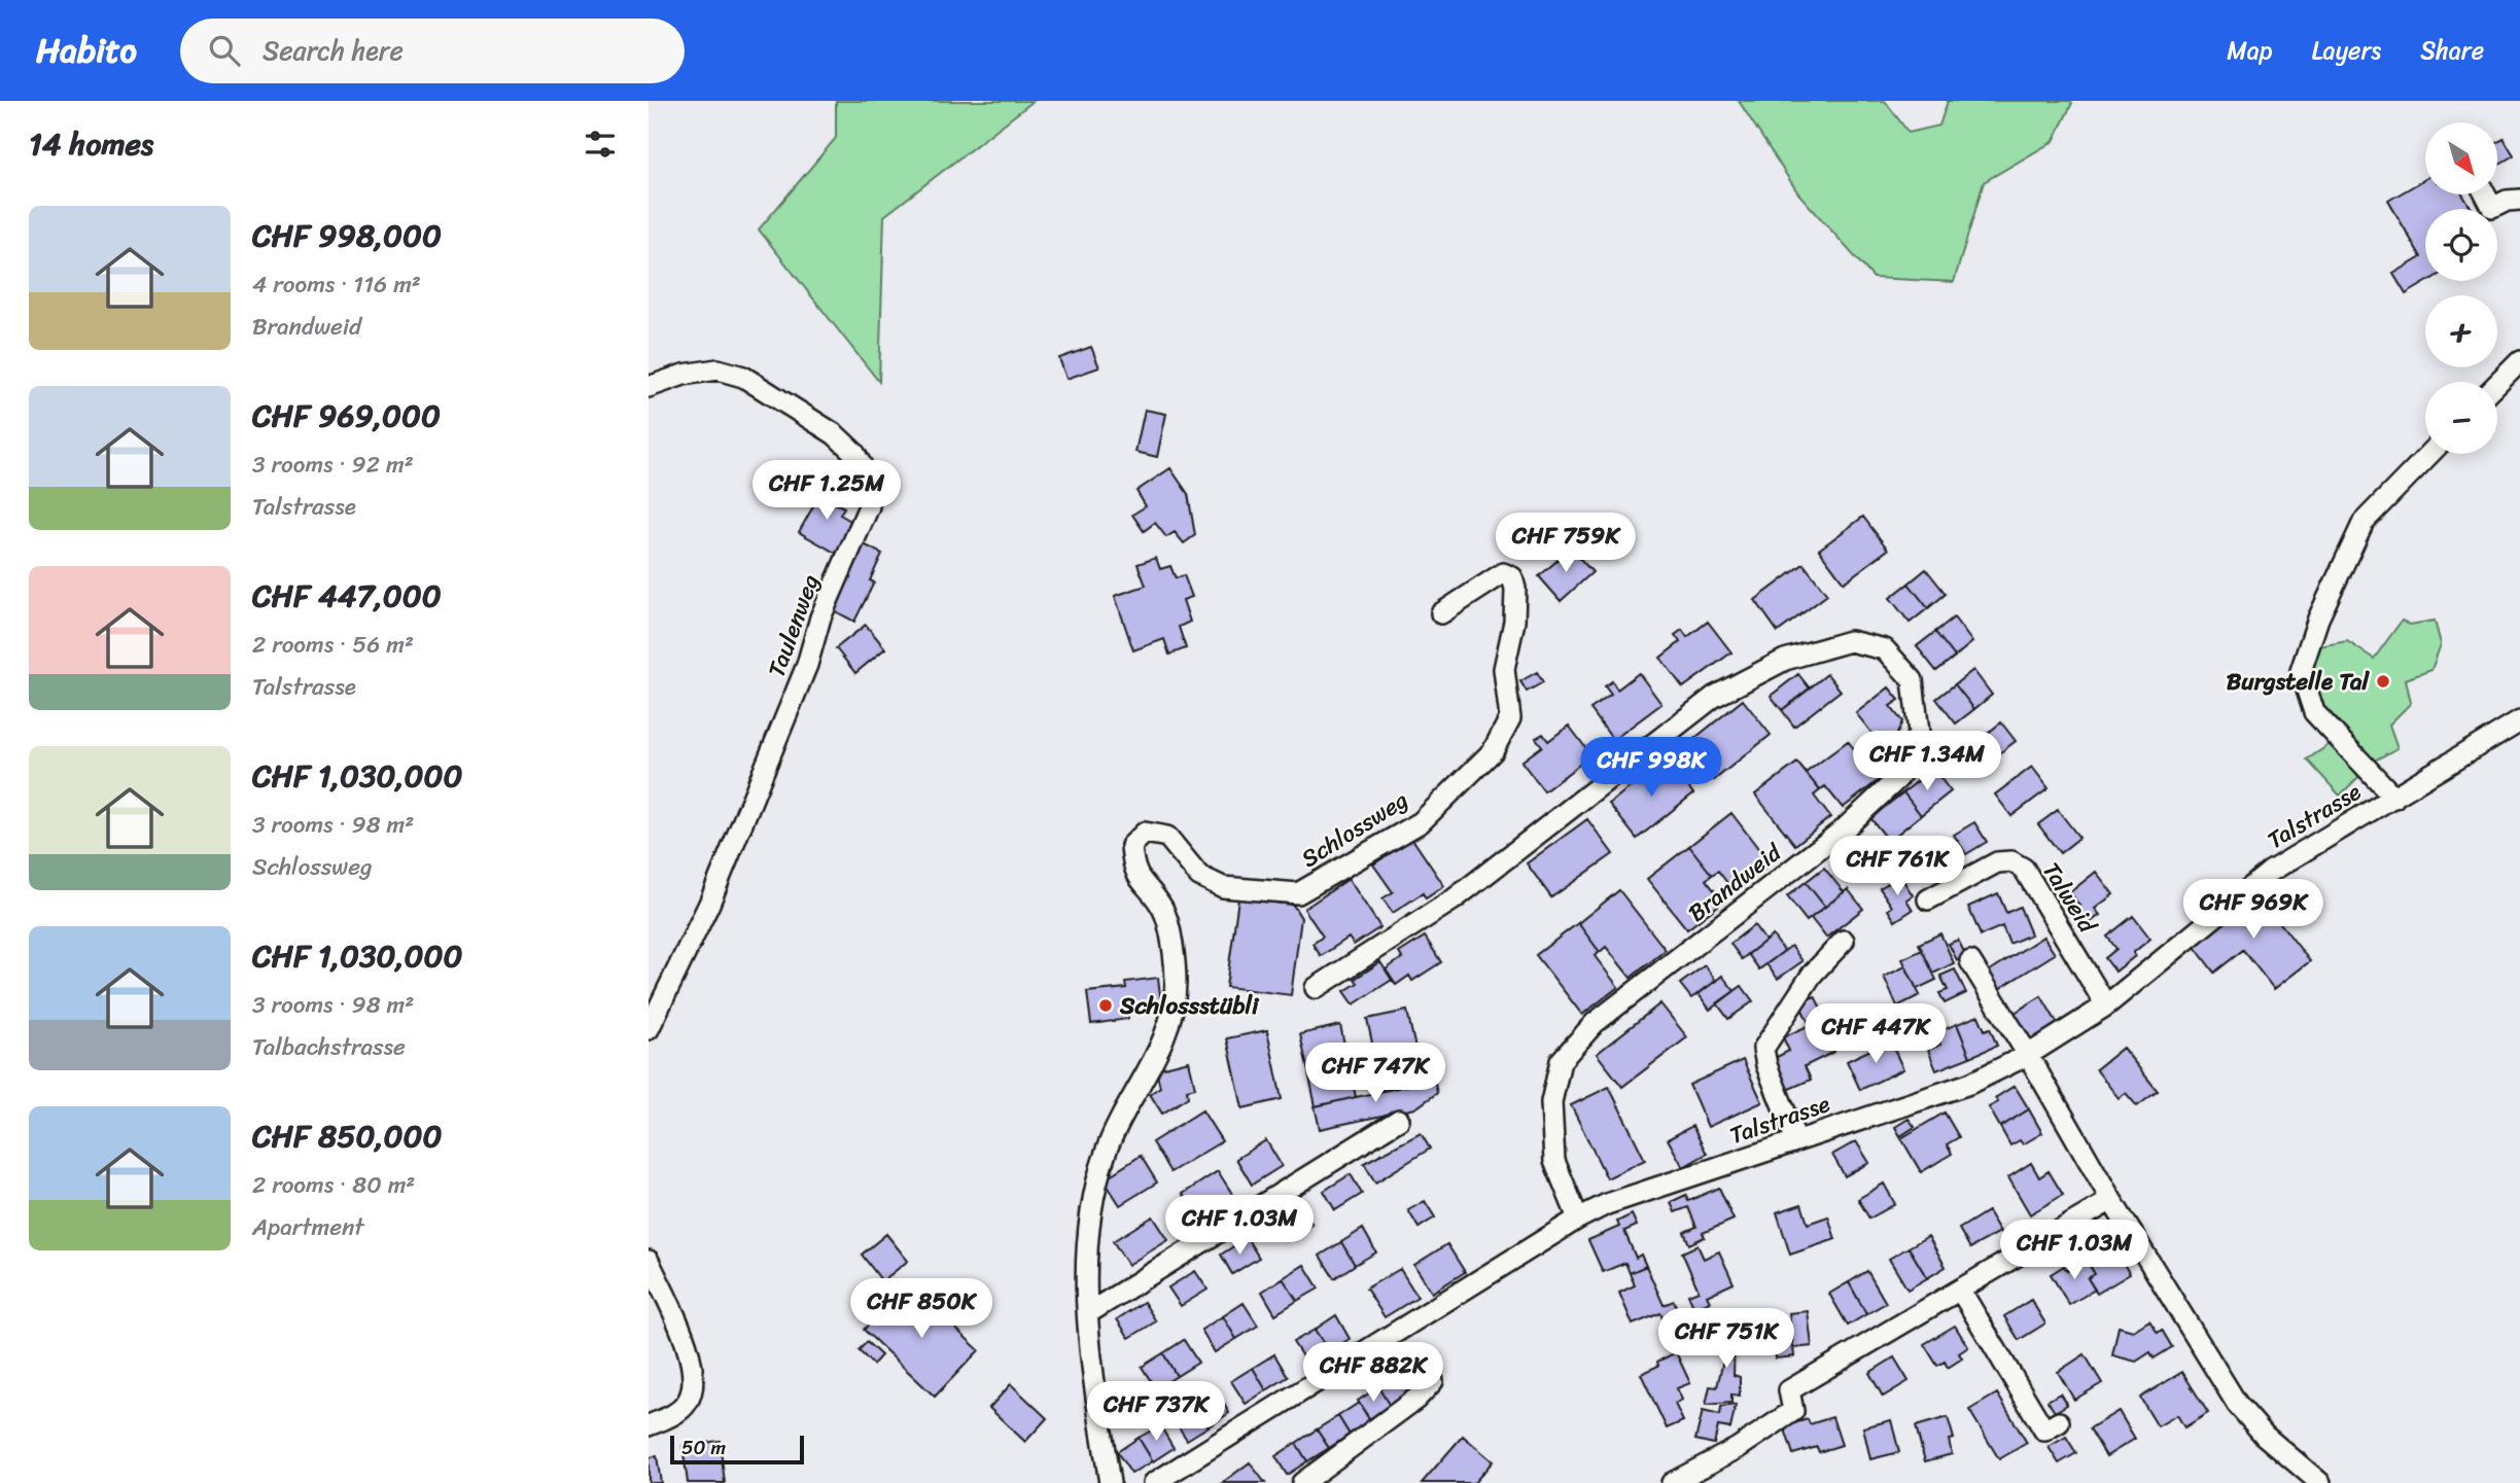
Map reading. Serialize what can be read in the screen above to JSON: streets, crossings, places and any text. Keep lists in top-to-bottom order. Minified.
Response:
{"streets":{"street":["Taulenweg","Talstrasse","Schlossweg","Brandweid","Talweid"]},"crossings":[["Talstrasse","Brandweid"],["Talstrasse","Talweid"]],"places":["Burgstelle Tal","Schlossstübli"],"scale_bar":"50 m","north":"bottom right","page":{"header":"Habito","search":"Search here","nav":["Map","Layers","Share"],"heading":"14 homes","map_buttons":["+","−"],"list":[{"name":"CHF 998,000","note":"4 rooms · 116 m² · Brandweid"},{"name":"CHF 969,000","note":"3 rooms · 92 m² · Talstrasse"},{"name":"CHF 447,000","note":"2 rooms · 56 m² · Talstrasse"},{"name":"CHF 1,030,000","note":"3 rooms · 98 m² · Schlossweg"},{"name":"CHF 1,030,000","note":"3 rooms · 98 m² · Talbachstrasse"},{"name":"CHF 850,000","note":"2 rooms · 80 m² · Apartment"}],"price":["CHF 1.25M","CHF 759K","CHF 1.34M","CHF 998K","CHF 761K","CHF 969K","CHF 447K","CHF 747K","CHF 1.03M","CHF 1.03M","CHF 850K","CHF 751K","CHF 882K","CHF 737K"],"scale":"50 m"}}
